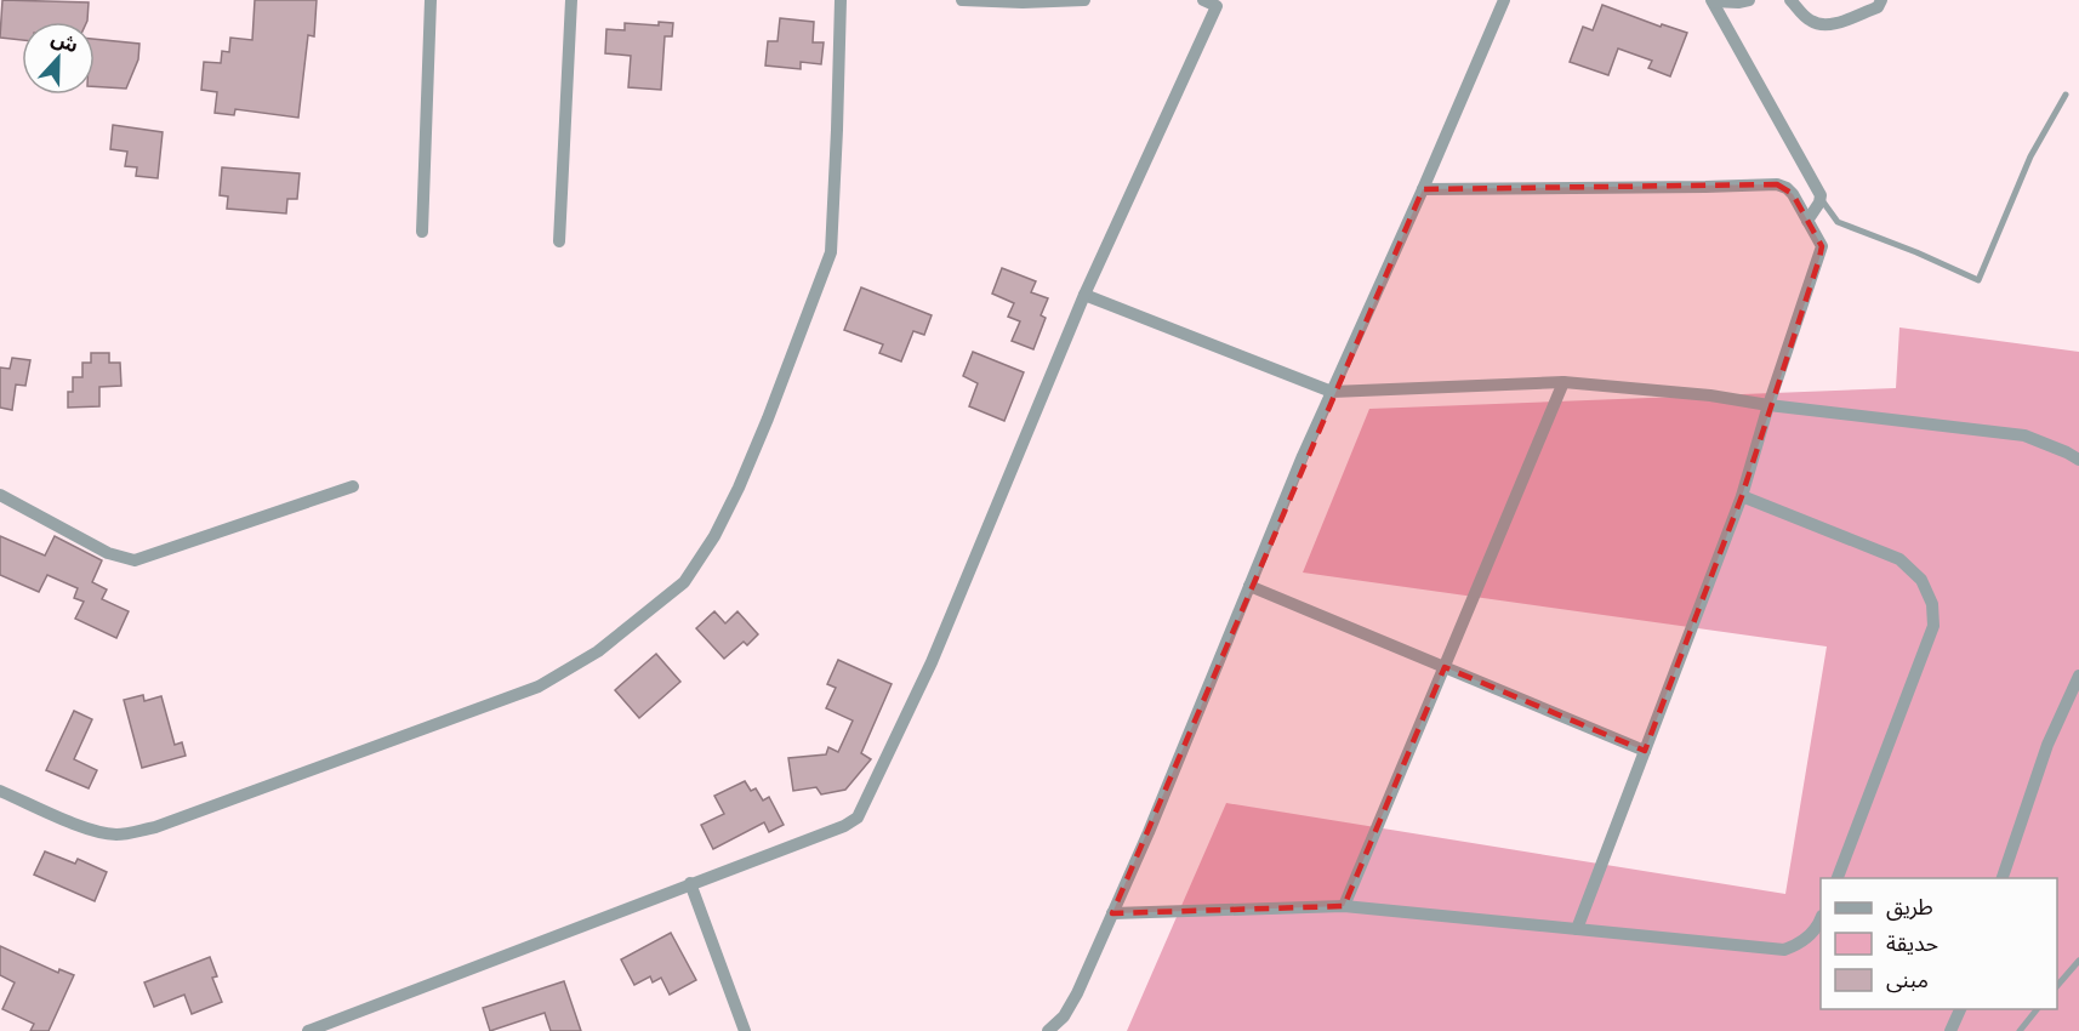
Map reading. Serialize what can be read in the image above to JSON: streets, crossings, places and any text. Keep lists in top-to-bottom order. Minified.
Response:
{"legend":["طريق","حديقة","مبنى"],"north":"top"}
